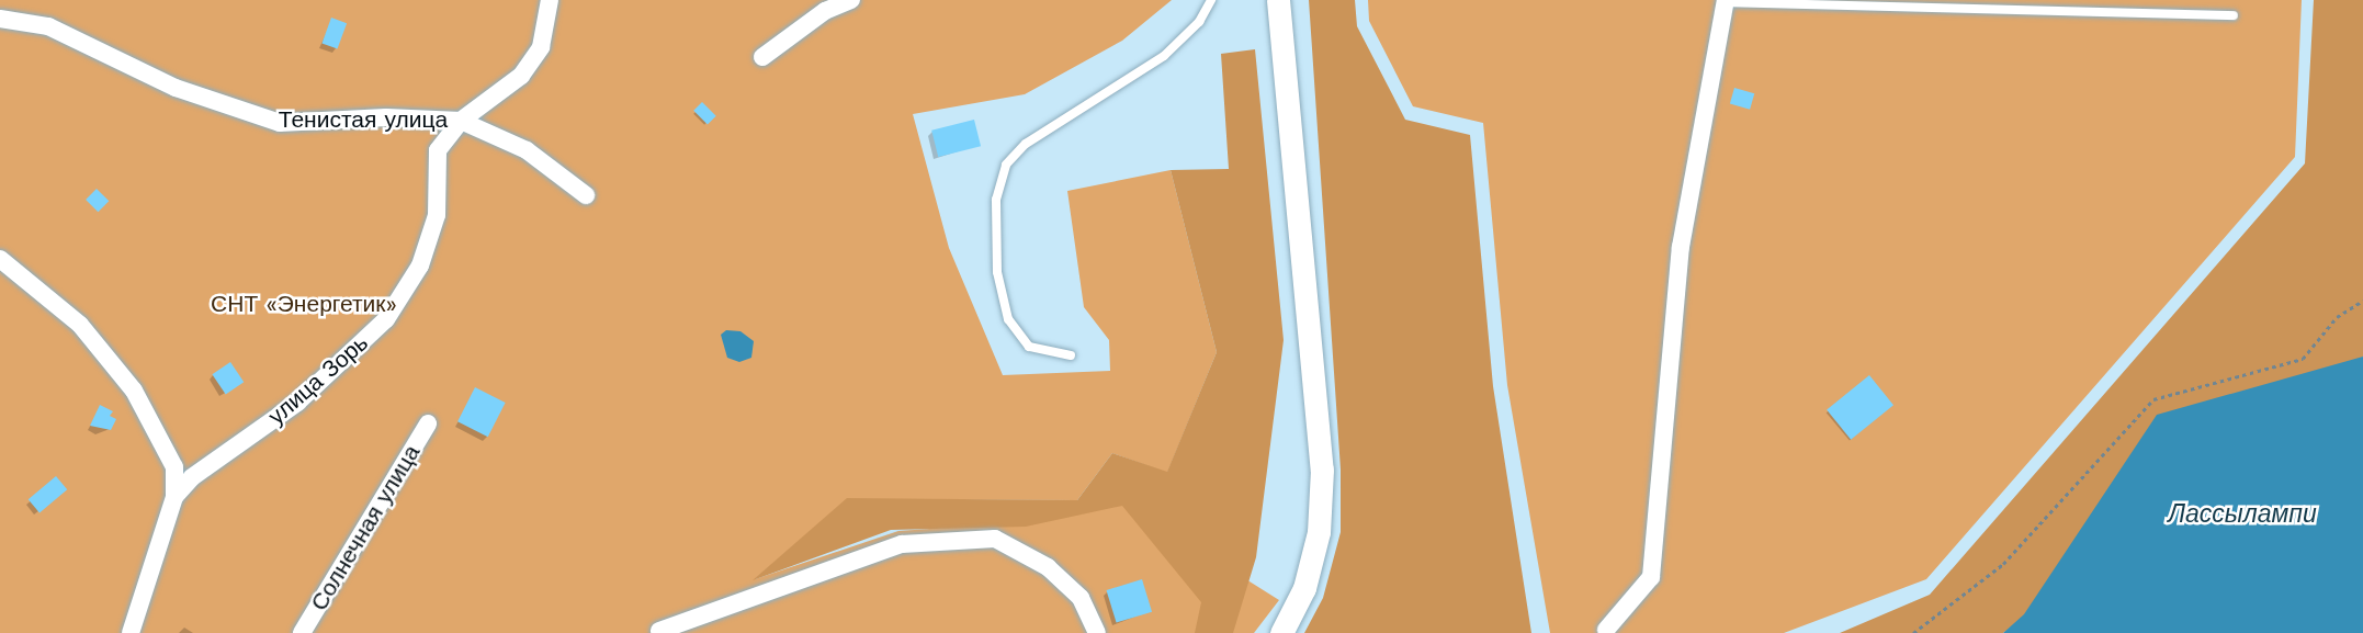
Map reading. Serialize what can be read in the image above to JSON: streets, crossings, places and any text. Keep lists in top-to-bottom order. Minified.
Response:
{"streets":{"street":["Тенистая улица","улица Зорь","Солнечная улица"]},"crossings":[["Тенистая улица","улица Зорь"]],"water":["Лассылампи"],"parks":["СНТ «Энергетик»"]}
